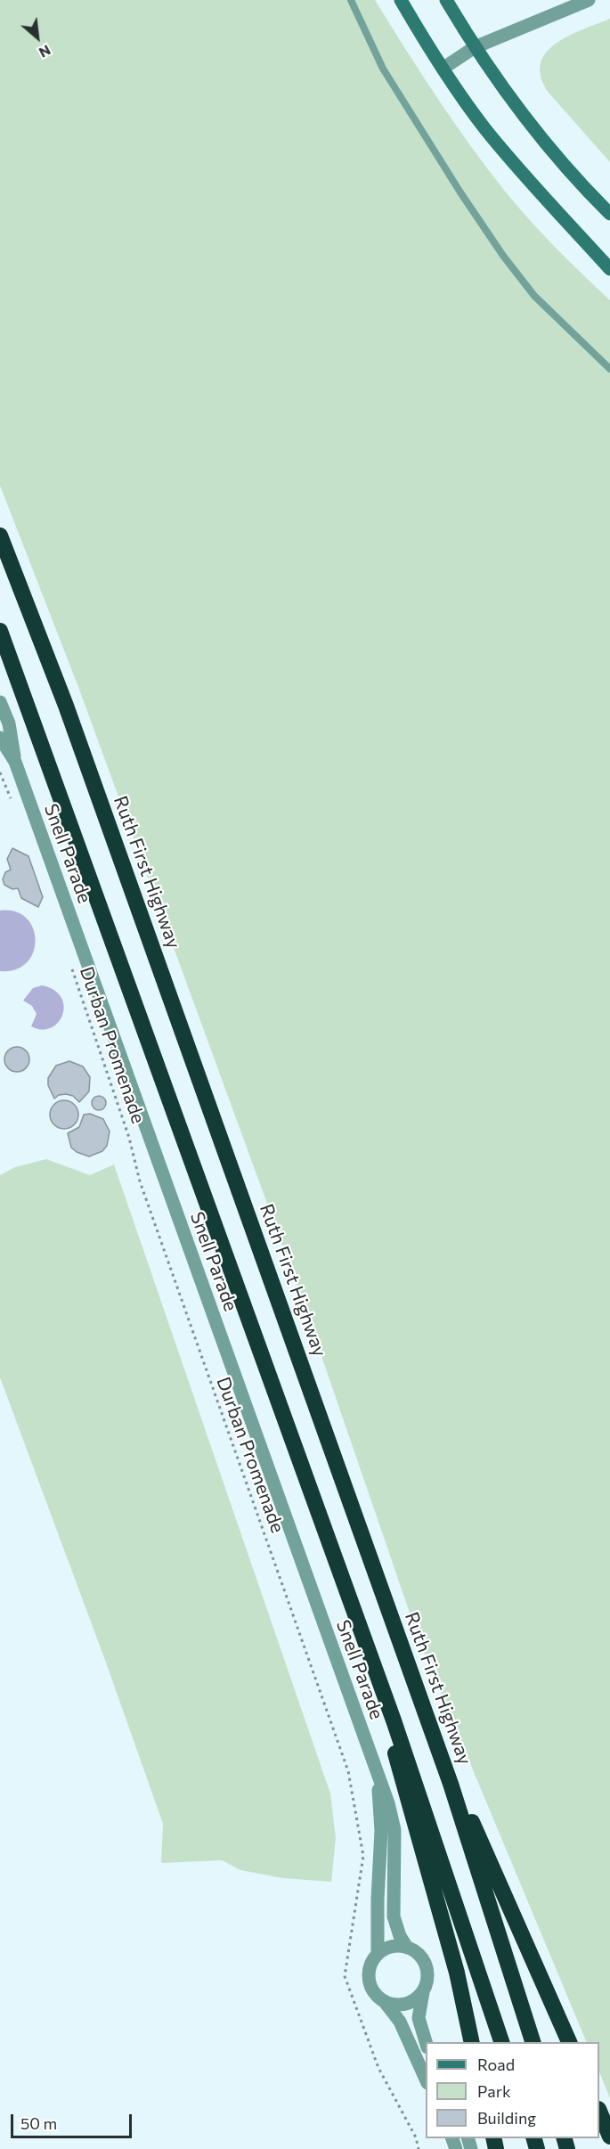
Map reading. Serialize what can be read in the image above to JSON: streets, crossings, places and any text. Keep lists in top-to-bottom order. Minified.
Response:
{"streets":{"highway":["Ruth First Highway"],"street":["Snell Parade"],"path":["Durban Promenade"]},"legend":["Road","Park","Building"],"scale_bar":"50 m","north":"bottom right"}
